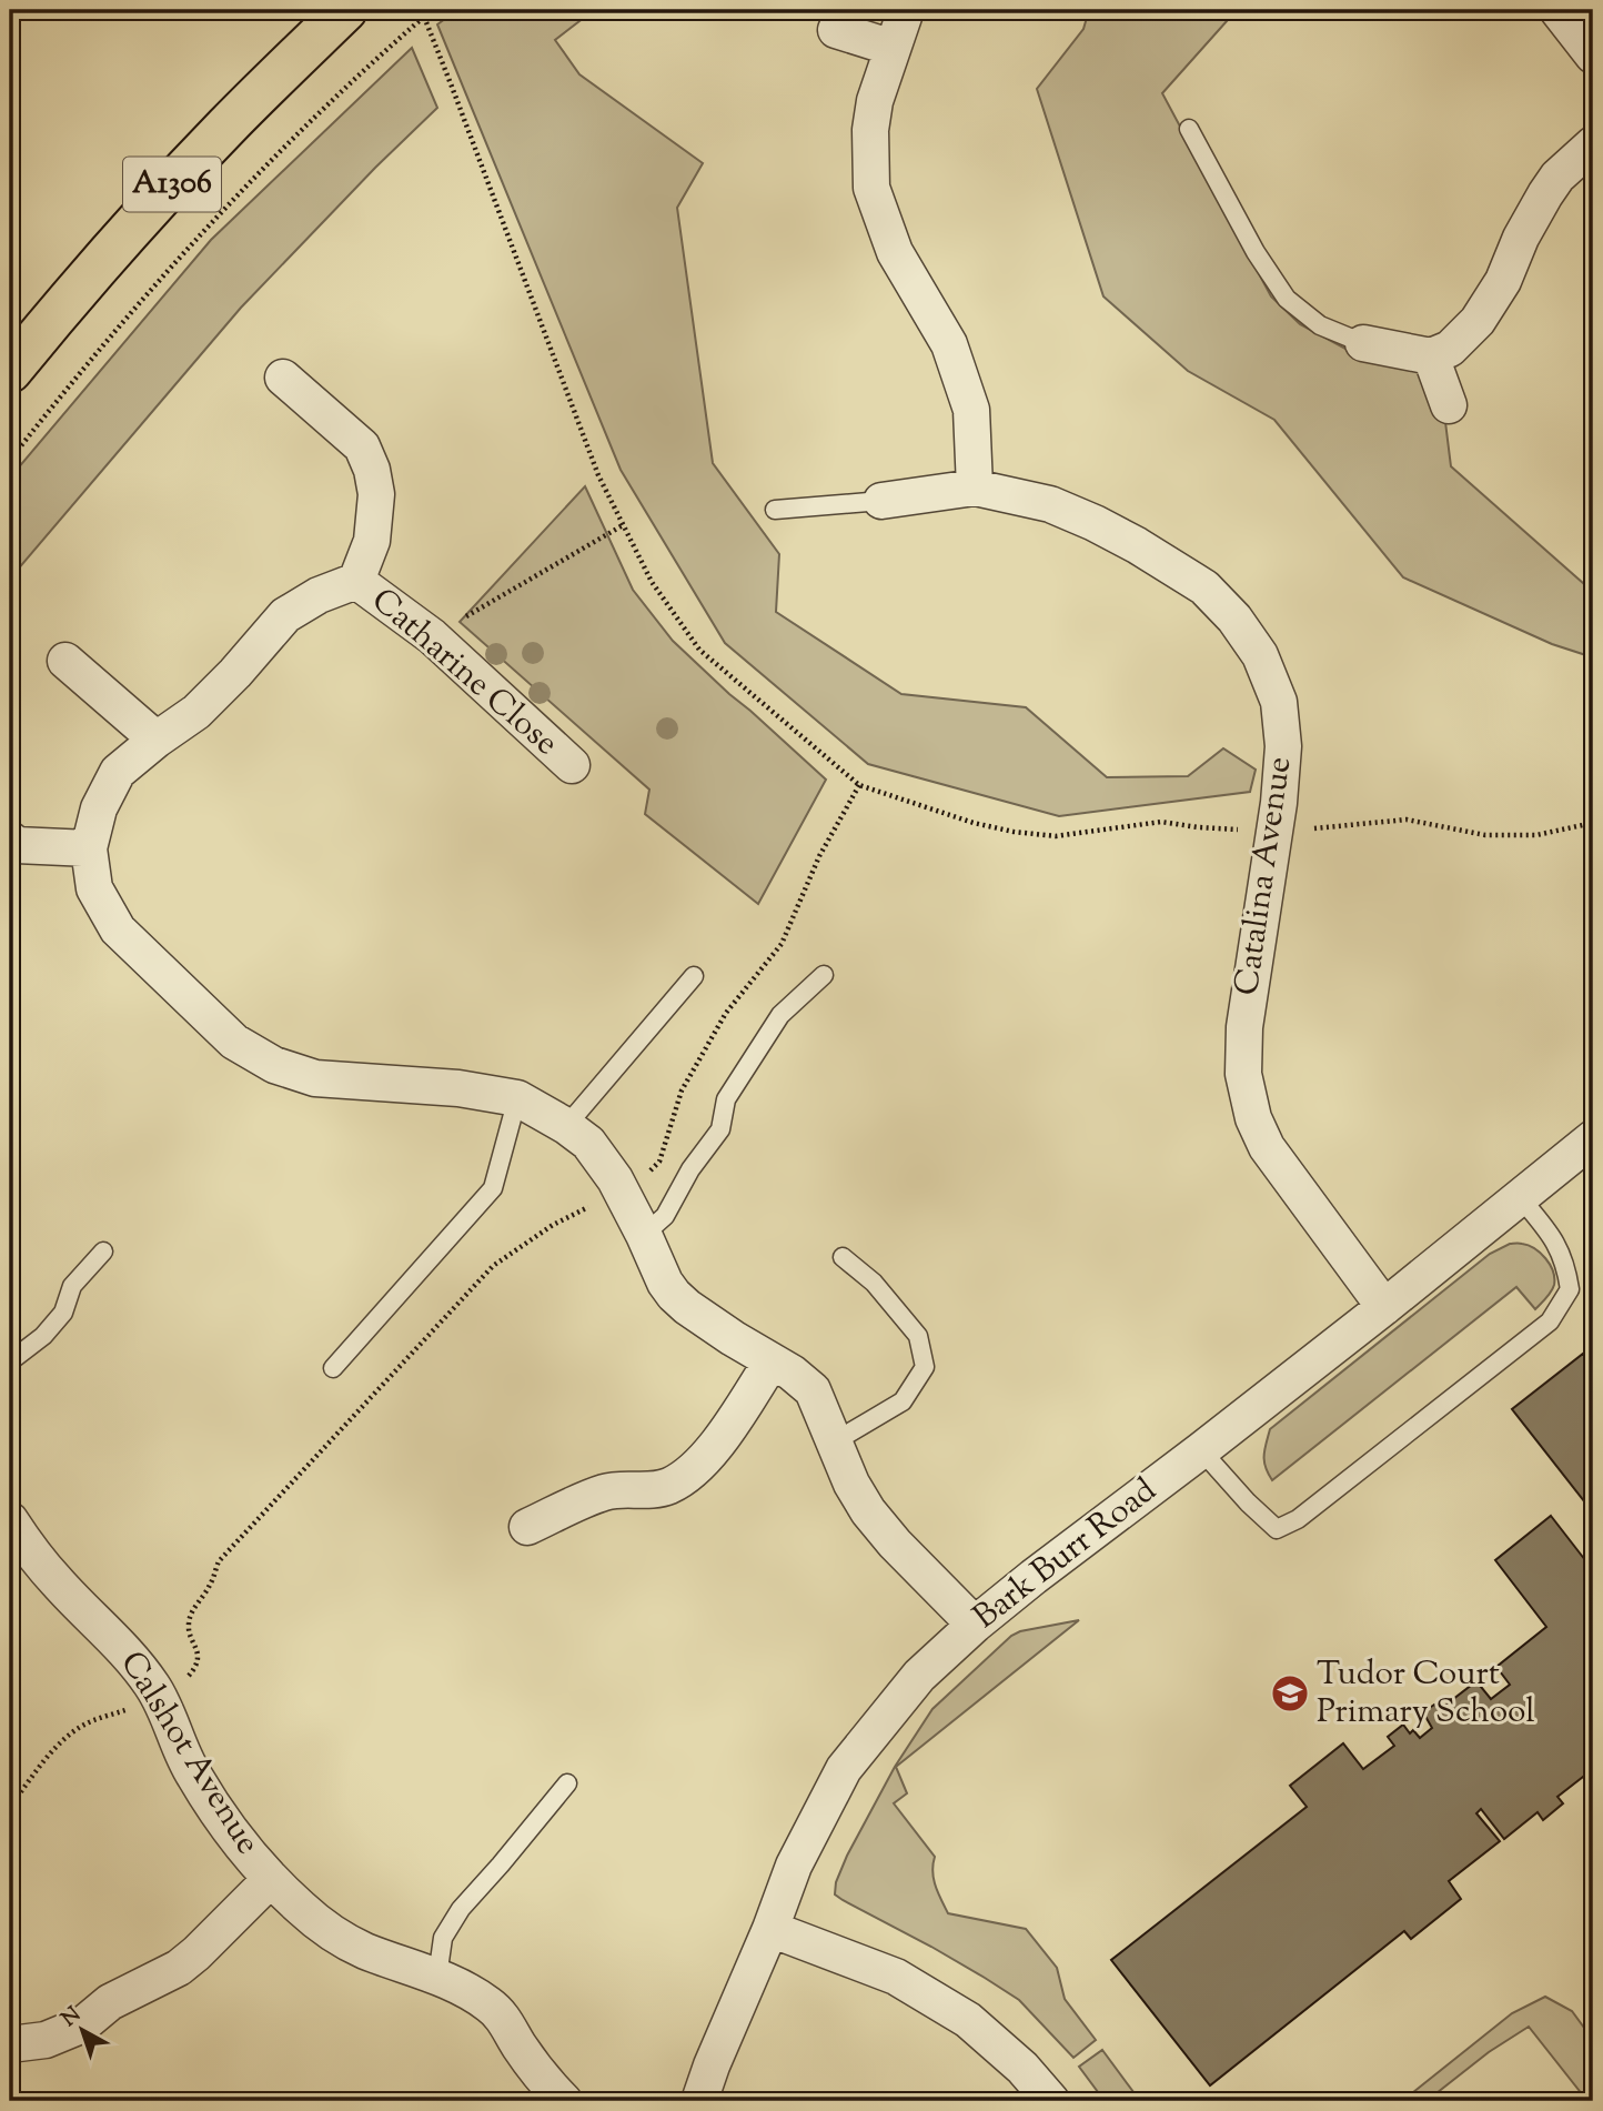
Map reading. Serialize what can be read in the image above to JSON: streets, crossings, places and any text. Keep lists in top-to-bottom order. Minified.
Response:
{"streets":{"main road":["A1306"],"street":["Catharine Close","Catalina Avenue","Bark Burr Road","Calshot Avenue"]},"crossings":[["Catharine Close","Bark Burr Road"],["Catalina Avenue","Bark Burr Road"]],"places":{"school or university":["Tudor Court Primary School"]},"north":"top left"}
